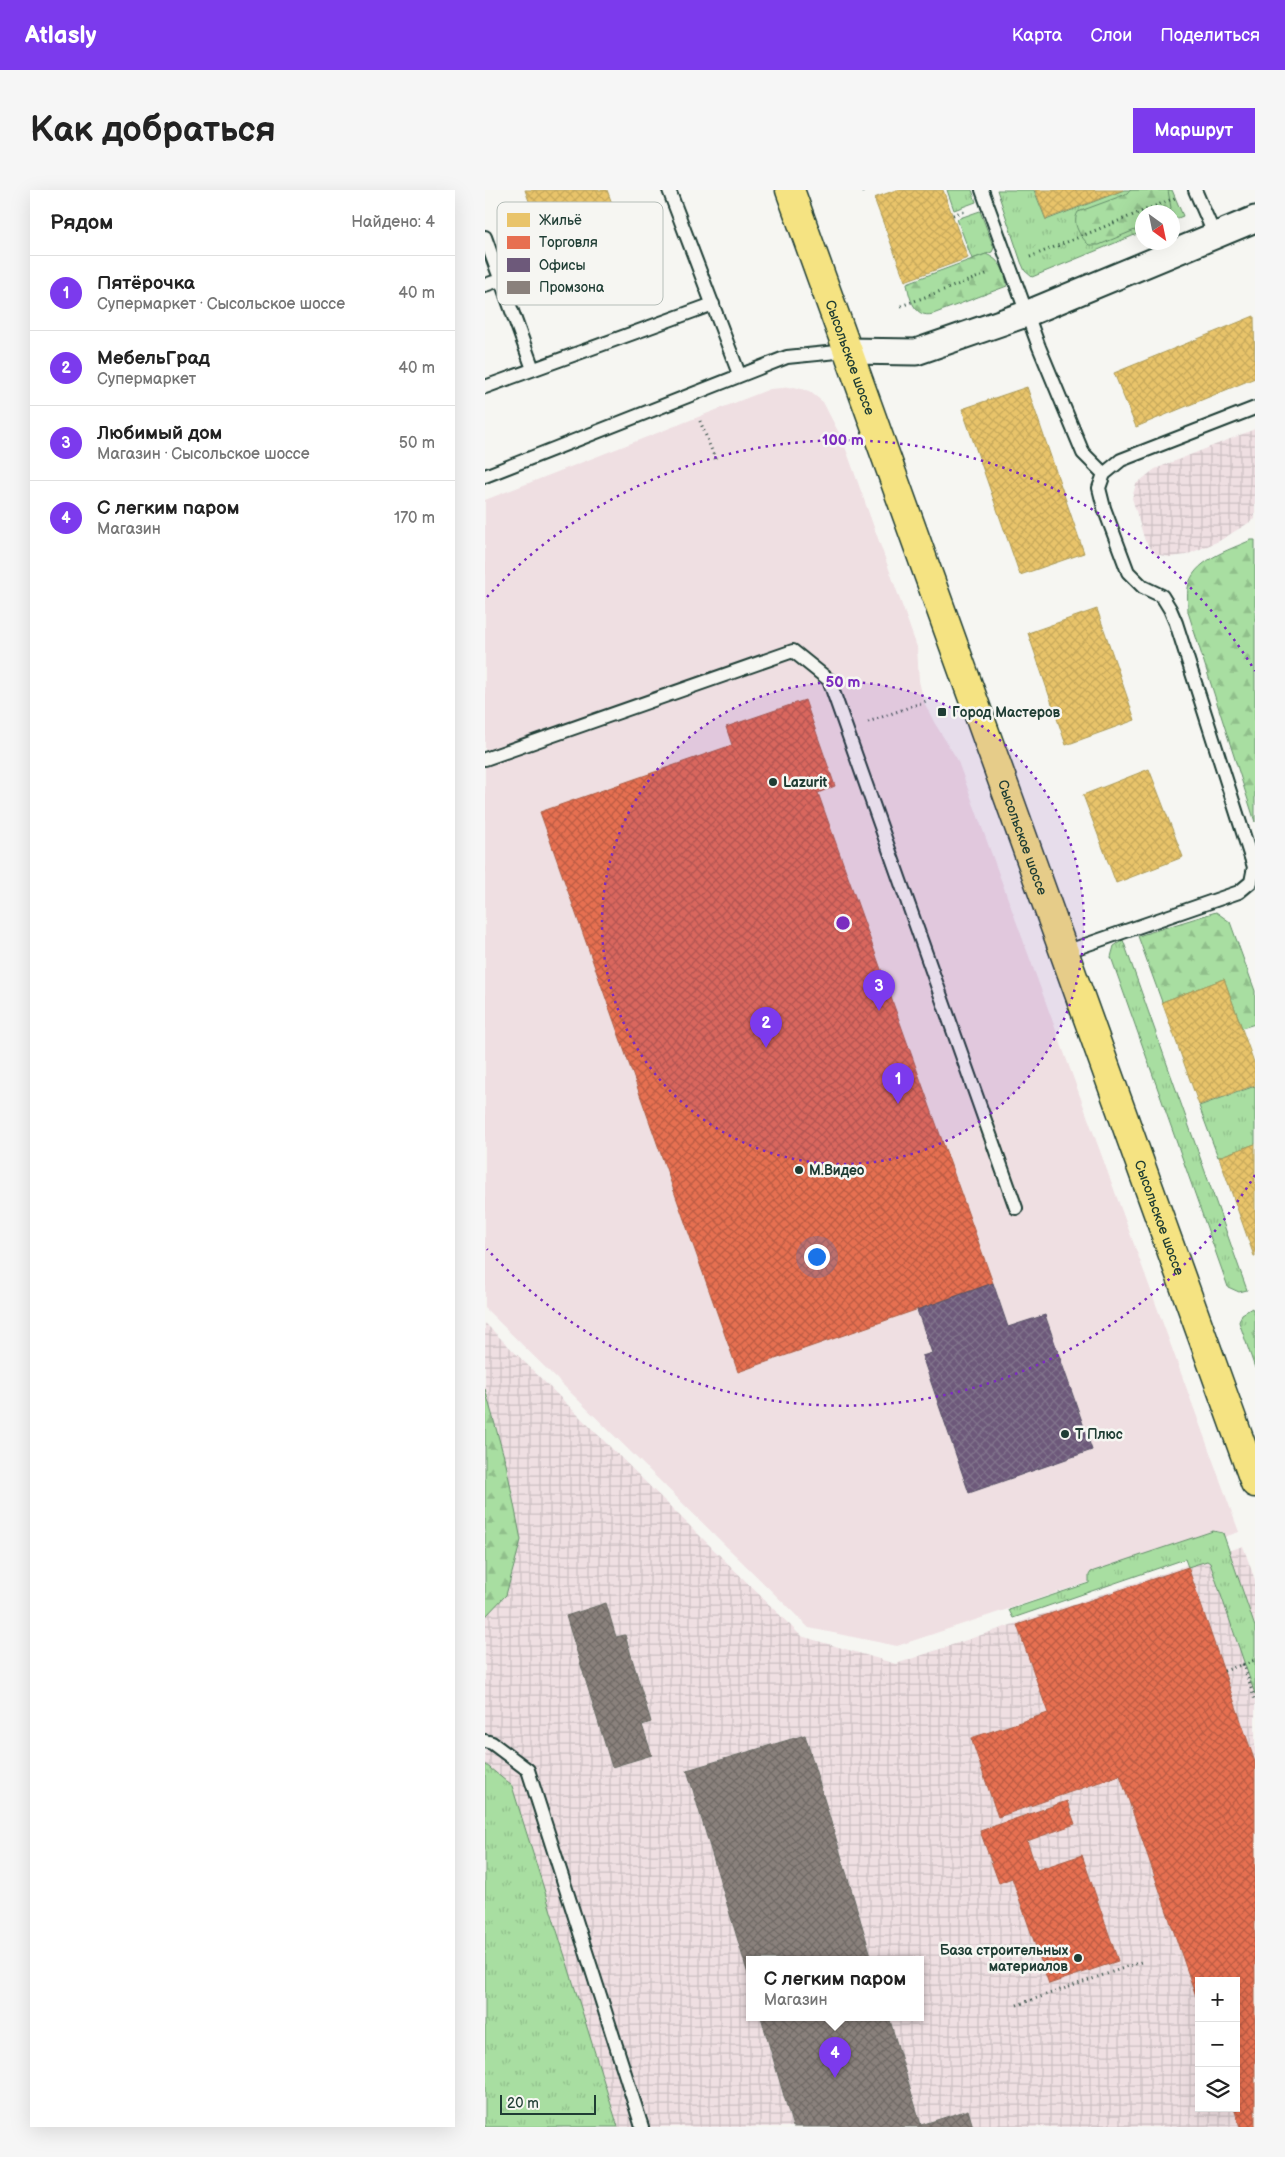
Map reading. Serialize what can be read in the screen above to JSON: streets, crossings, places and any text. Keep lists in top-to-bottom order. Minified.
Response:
{"streets":{"main road":["Сысольское шоссе"]},"places":{"transit":["Город Мастеров"],"other":["Lazurit","М.Видео","Т Плюс","База строительных материалов"]},"legend":["Жильё","Торговля","Офисы","Промзона"],"scale_bar":"20 m","north":"bottom right","page":{"header":"Atlasly","nav":["Карта","Слои","Поделиться"],"buttons":"Маршрут","title":"Как добраться","heading":["Рядом","Найдено: 4"],"list":[{"mark":"1","name":"Пятёрочка","note":"Супермаркет · Сысольское шоссе","value":"40 m"},{"mark":"2","name":"МебельГрад","note":"Супермаркет","value":"40 m"},{"mark":"3","name":"Любимый дом","note":"Магазин · Сысольское шоссе","value":"50 m"},{"mark":"4","name":"С легким паром","note":"Магазин","value":"170 m"}],"pins":["3","2","1","4"],"popup":["С легким паром","Магазин"],"map_buttons":["+","−"],"scale":"20 m"},"rings":["100 m","50 m"]}
